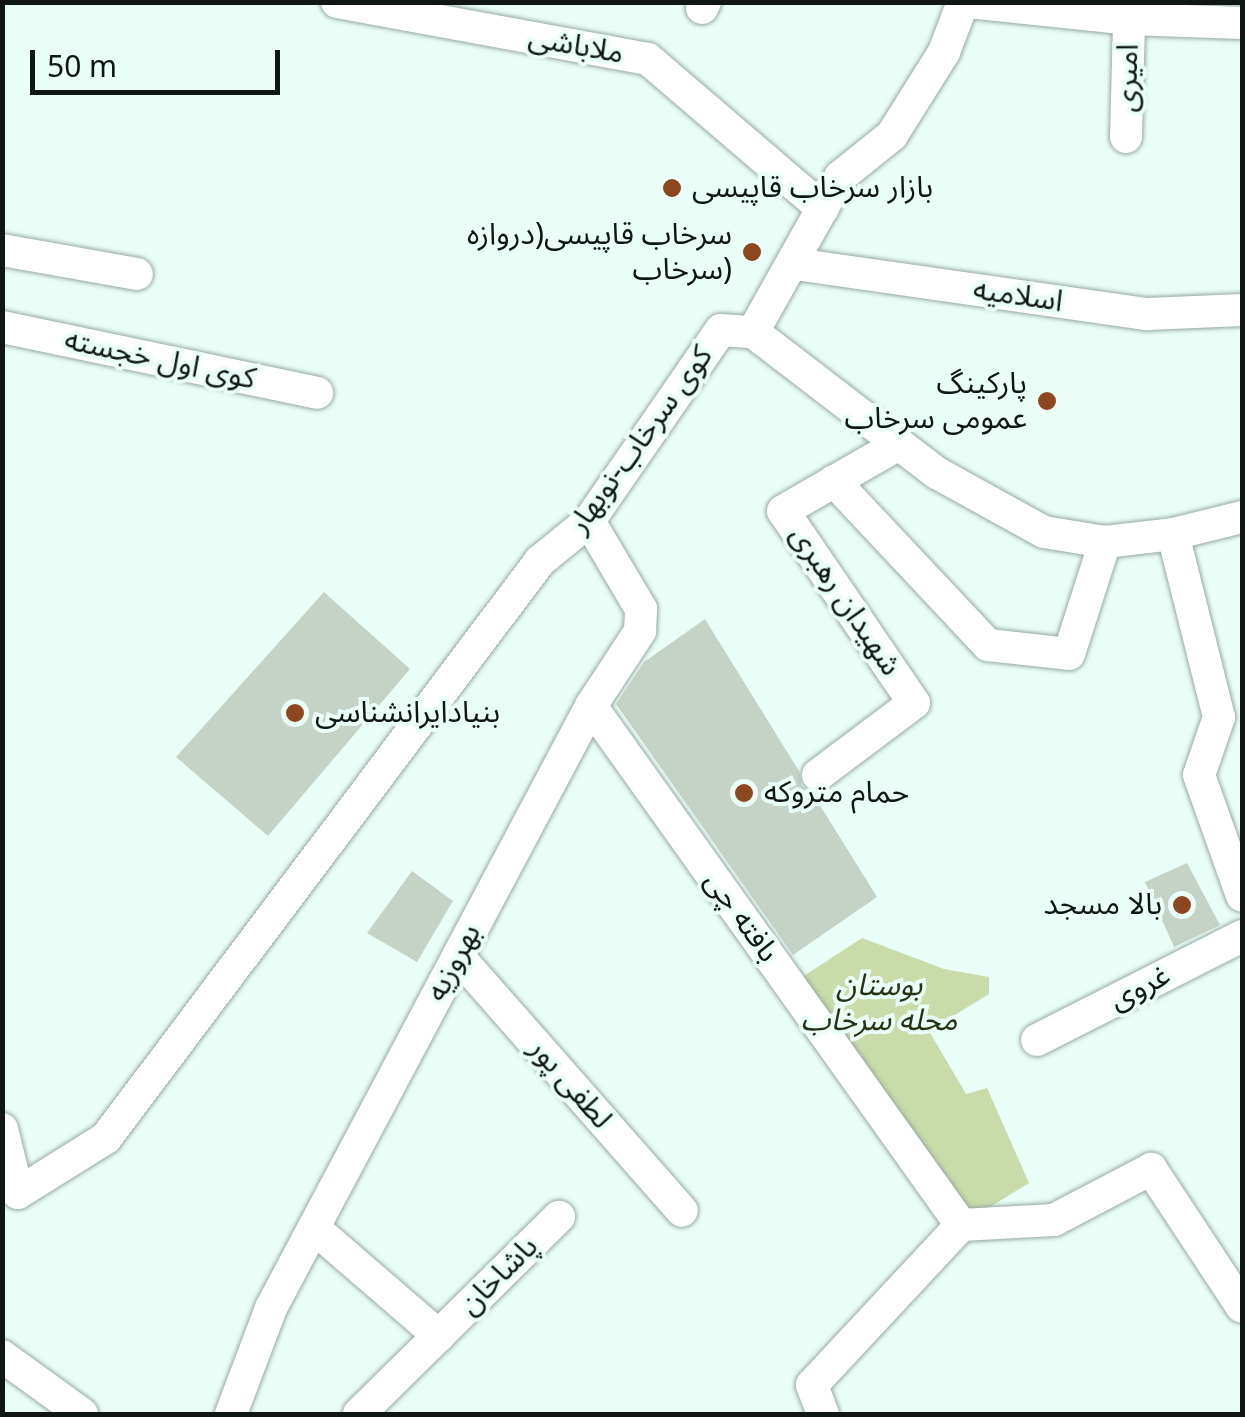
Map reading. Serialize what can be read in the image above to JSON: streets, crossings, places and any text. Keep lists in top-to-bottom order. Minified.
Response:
{"streets":{"street":["ملاباشی","امیری","اسلامیه","کوی اول خجسته","کوی سرخاب-نوبهار","شهیدان رهبری","بافته چی","بهروزیه","غروی","لطفی پور","پاشاخان"]},"crossings":[["ملاباشی","کوی سرخاب-نوبهار"],["اسلامیه","کوی سرخاب-نوبهار"],["کوی سرخاب-نوبهار","بهروزیه"],["بافته چی","بهروزیه"],["بهروزیه","لطفی پور"],["بهروزیه","پاشاخان"]],"parks":["بوستان محله سرخاب"],"places":["بازار سرخاب قاپیسی","سرخاب قاپیسی(دروازه سرخاب)","پارکینگ عمومی سرخاب","بنیادایرانشناسی","حمام متروکه","بالا مسجد"],"scale_bar":"50 m"}
